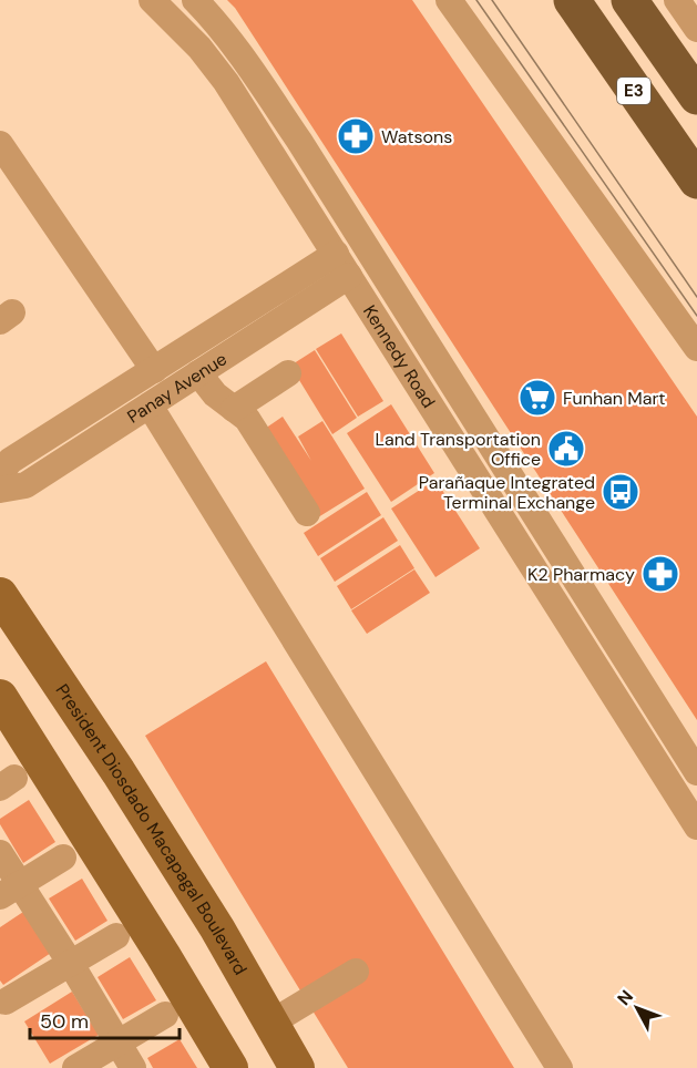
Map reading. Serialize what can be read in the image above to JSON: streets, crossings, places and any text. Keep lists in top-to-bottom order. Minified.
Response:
{"streets":{"highway":["E3"],"main road":["President Diosdado Macapagal Boulevard"],"street":["Kennedy Road","Panay Avenue"]},"crossings":[["Kennedy Road","Panay Avenue"]],"places":{"pharmacy":["Watsons","K2 Pharmacy"],"supermarket":["Funhan Mart"],"public building":["Land Transportation Office"],"bus stop":["Parañaque Integrated Terminal Exchange"]},"scale_bar":"50 m","north":"top left"}
